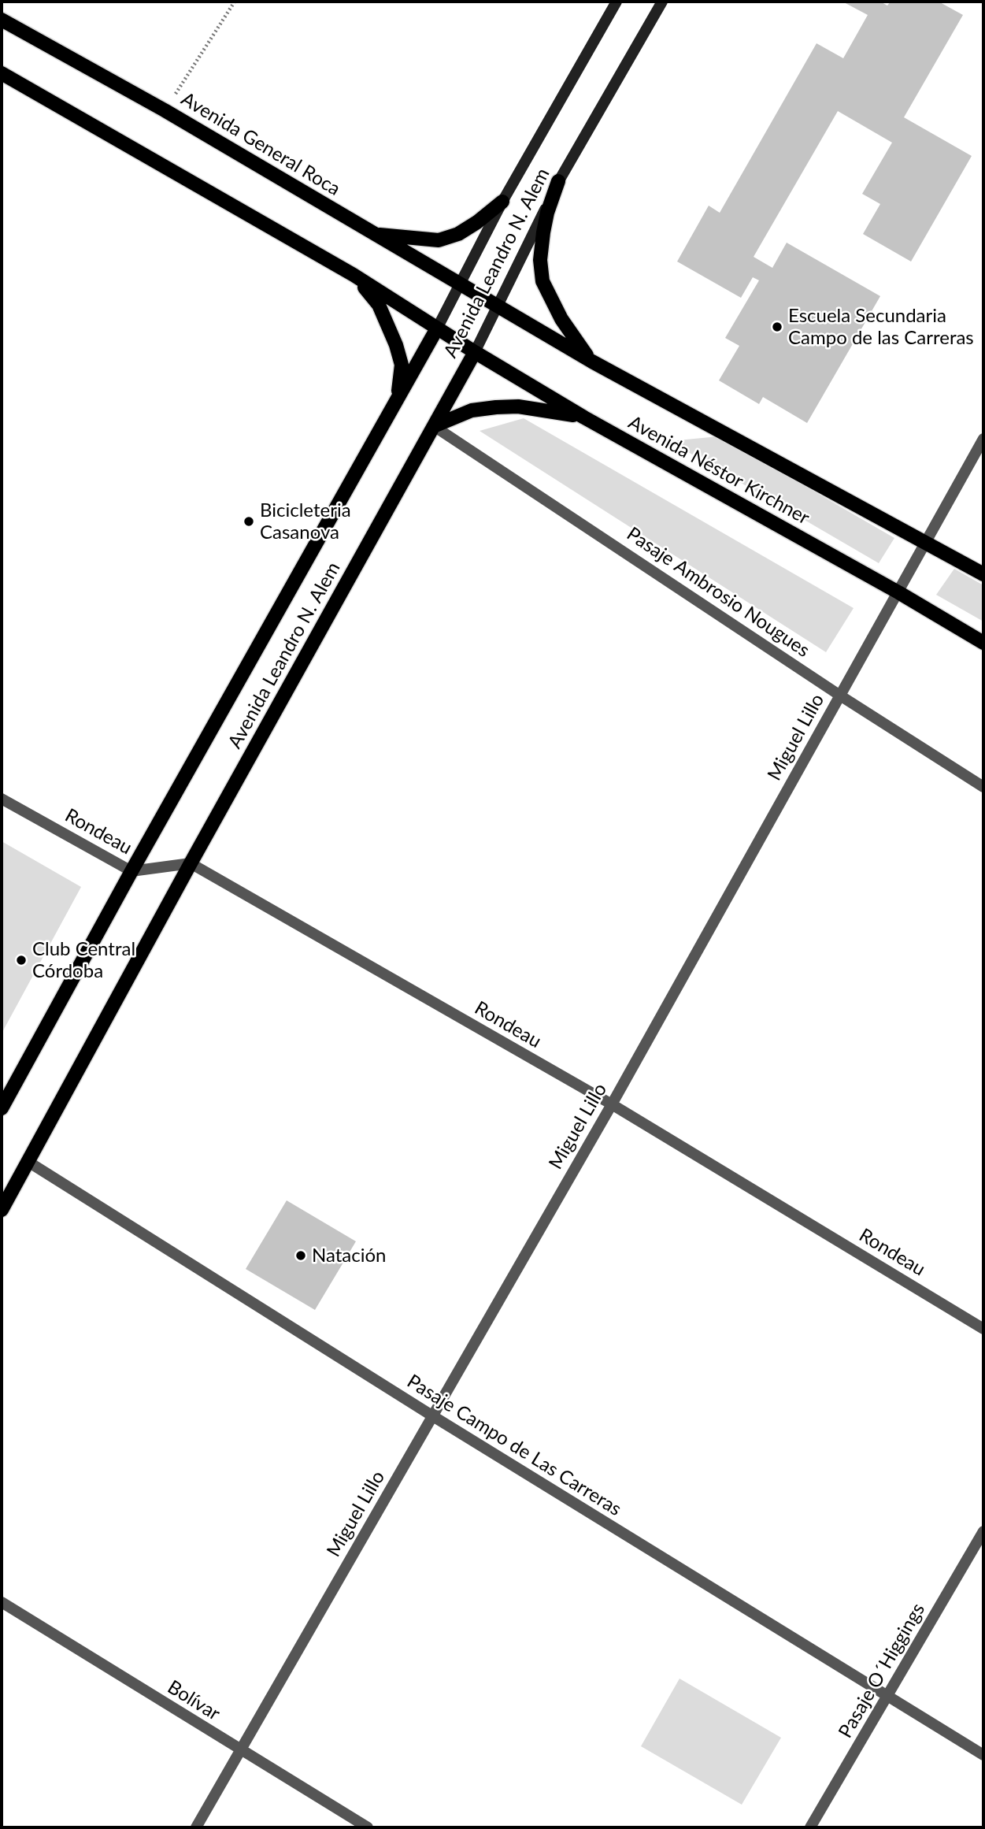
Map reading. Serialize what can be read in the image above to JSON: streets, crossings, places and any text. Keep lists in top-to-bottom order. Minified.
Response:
{"streets":{"main road":["Avenida General Roca","Avenida Leandro N. Alem","Avenida Néstor Kirchner"],"street":["Pasaje Ambrosio Nougues","Miguel Lillo","Rondeau","Pasaje Campo de Las Carreras","Pasaje O´Higgings","Bolívar"]},"crossings":[["Avenida General Roca","Avenida Leandro N. Alem"],["Avenida General Roca","Avenida Néstor Kirchner"],["Avenida Leandro N. Alem","Avenida Néstor Kirchner"],["Avenida Leandro N. Alem","Pasaje Ambrosio Nougues"],["Avenida Leandro N. Alem","Rondeau"],["Avenida Leandro N. Alem","Pasaje Campo de Las Carreras"],["Avenida Néstor Kirchner","Miguel Lillo"],["Pasaje Ambrosio Nougues","Miguel Lillo"],["Miguel Lillo","Rondeau"],["Miguel Lillo","Pasaje Campo de Las Carreras"],["Miguel Lillo","Bolívar"],["Pasaje Campo de Las Carreras","Pasaje O´Higgings"]],"places":["Escuela Secundaria Campo de las Carreras","Bicicleteria Casanova","Club Central Córdoba","Natación"]}
